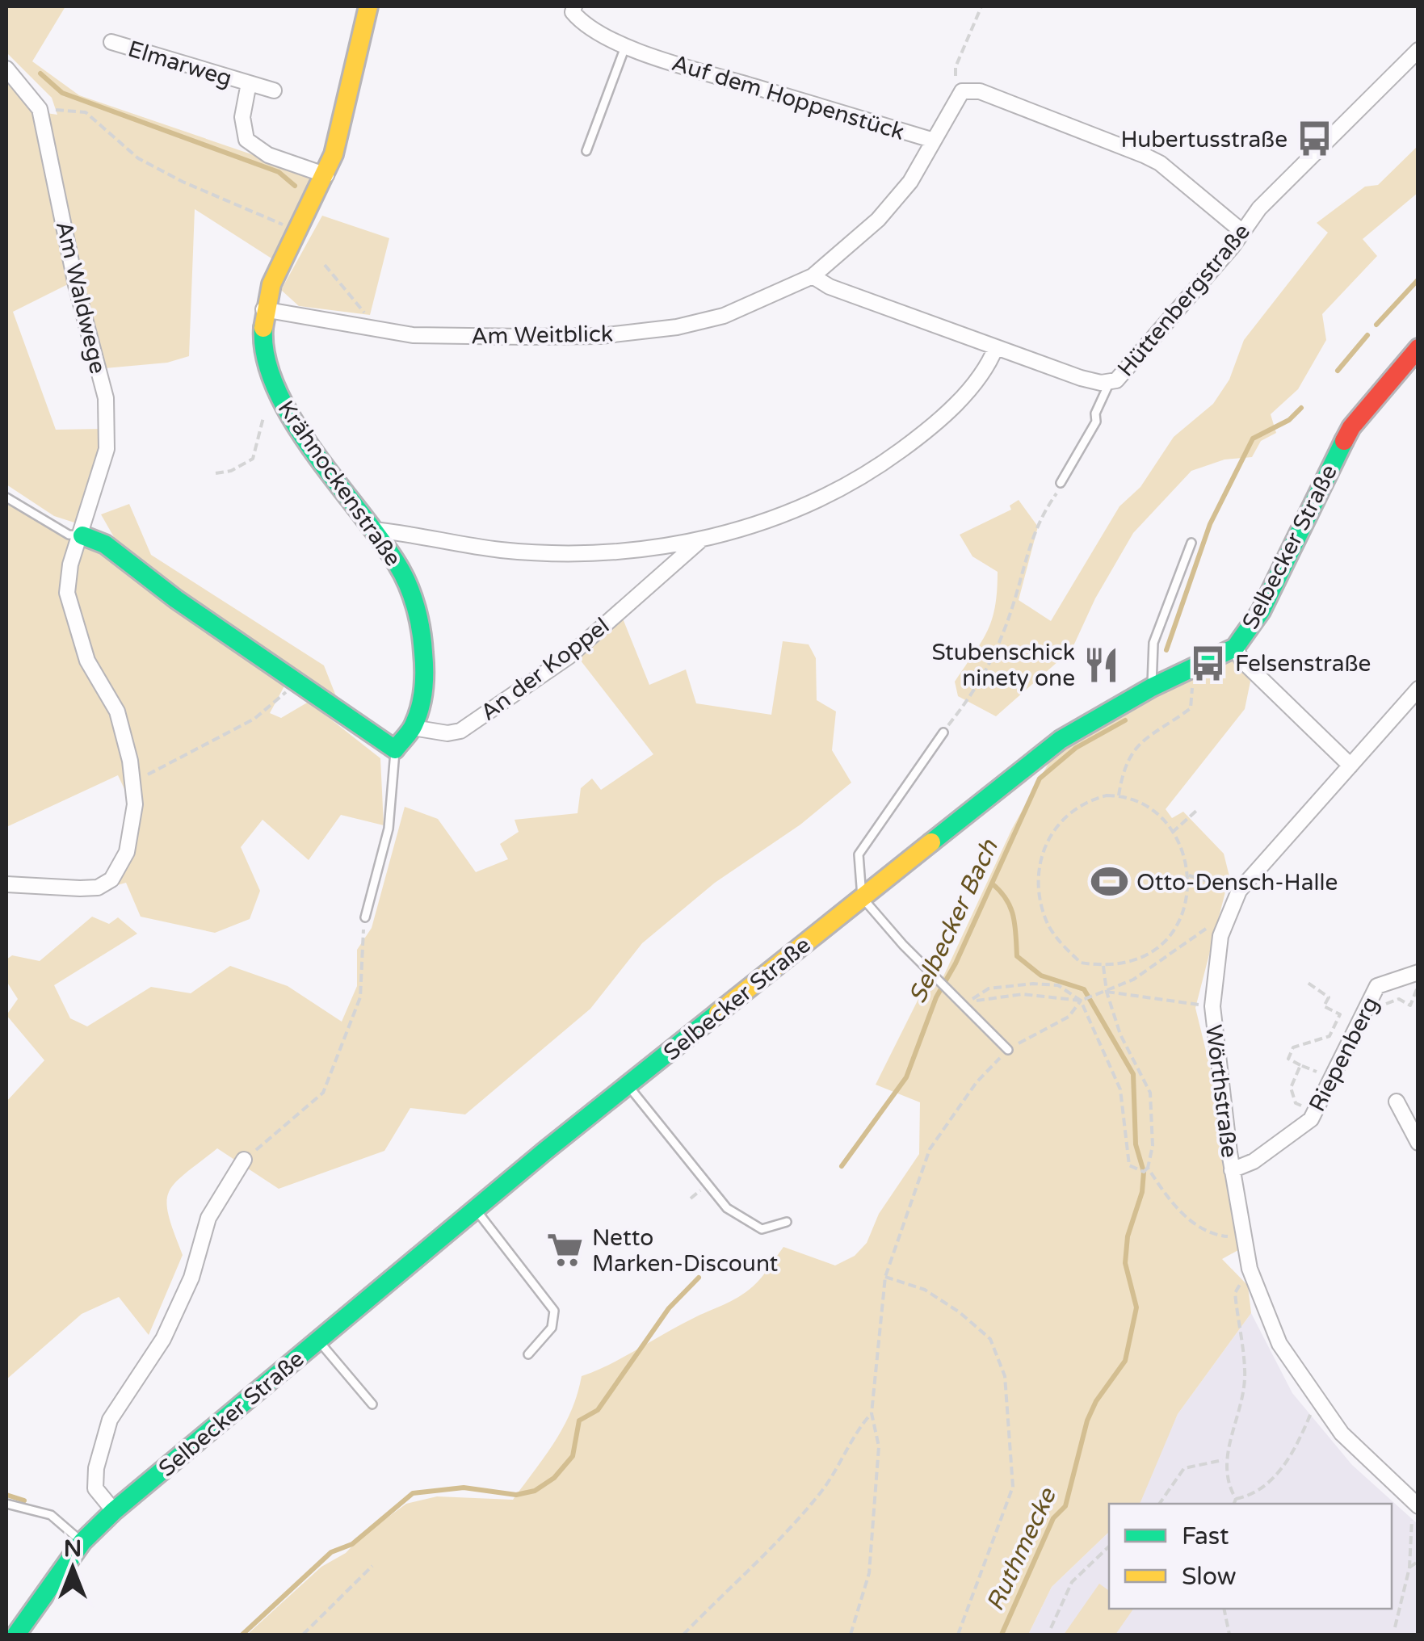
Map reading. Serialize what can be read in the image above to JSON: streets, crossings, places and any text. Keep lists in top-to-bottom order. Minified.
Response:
{"streets":{"main road":["Krähnockenstraße","Selbecker Straße"],"street":["Elmarweg","Auf dem Hoppenstück","Am Waldwege","Hüttenbergstraße","Am Weitblick","An der Koppel","Riepenberg","Wörthstraße"]},"crossings":[["Elmarweg","Krähnockenstraße"],["Auf dem Hoppenstück","Hüttenbergstraße"],["Auf dem Hoppenstück","Am Weitblick"],["Am Weitblick","Krähnockenstraße"],["Krähnockenstraße","An der Koppel"],["Riepenberg","Wörthstraße"]],"water":["Selbecker Bach","Ruthmecke"],"places":{"bus stop":["Hubertusstraße","Felsenstraße"],"restaurant":["Stubenschick ninety one"],"sports":["Otto-Densch-Halle"],"supermarket":["Netto Marken-Discount"]},"legend":["Fast","Slow"],"north":"top"}
